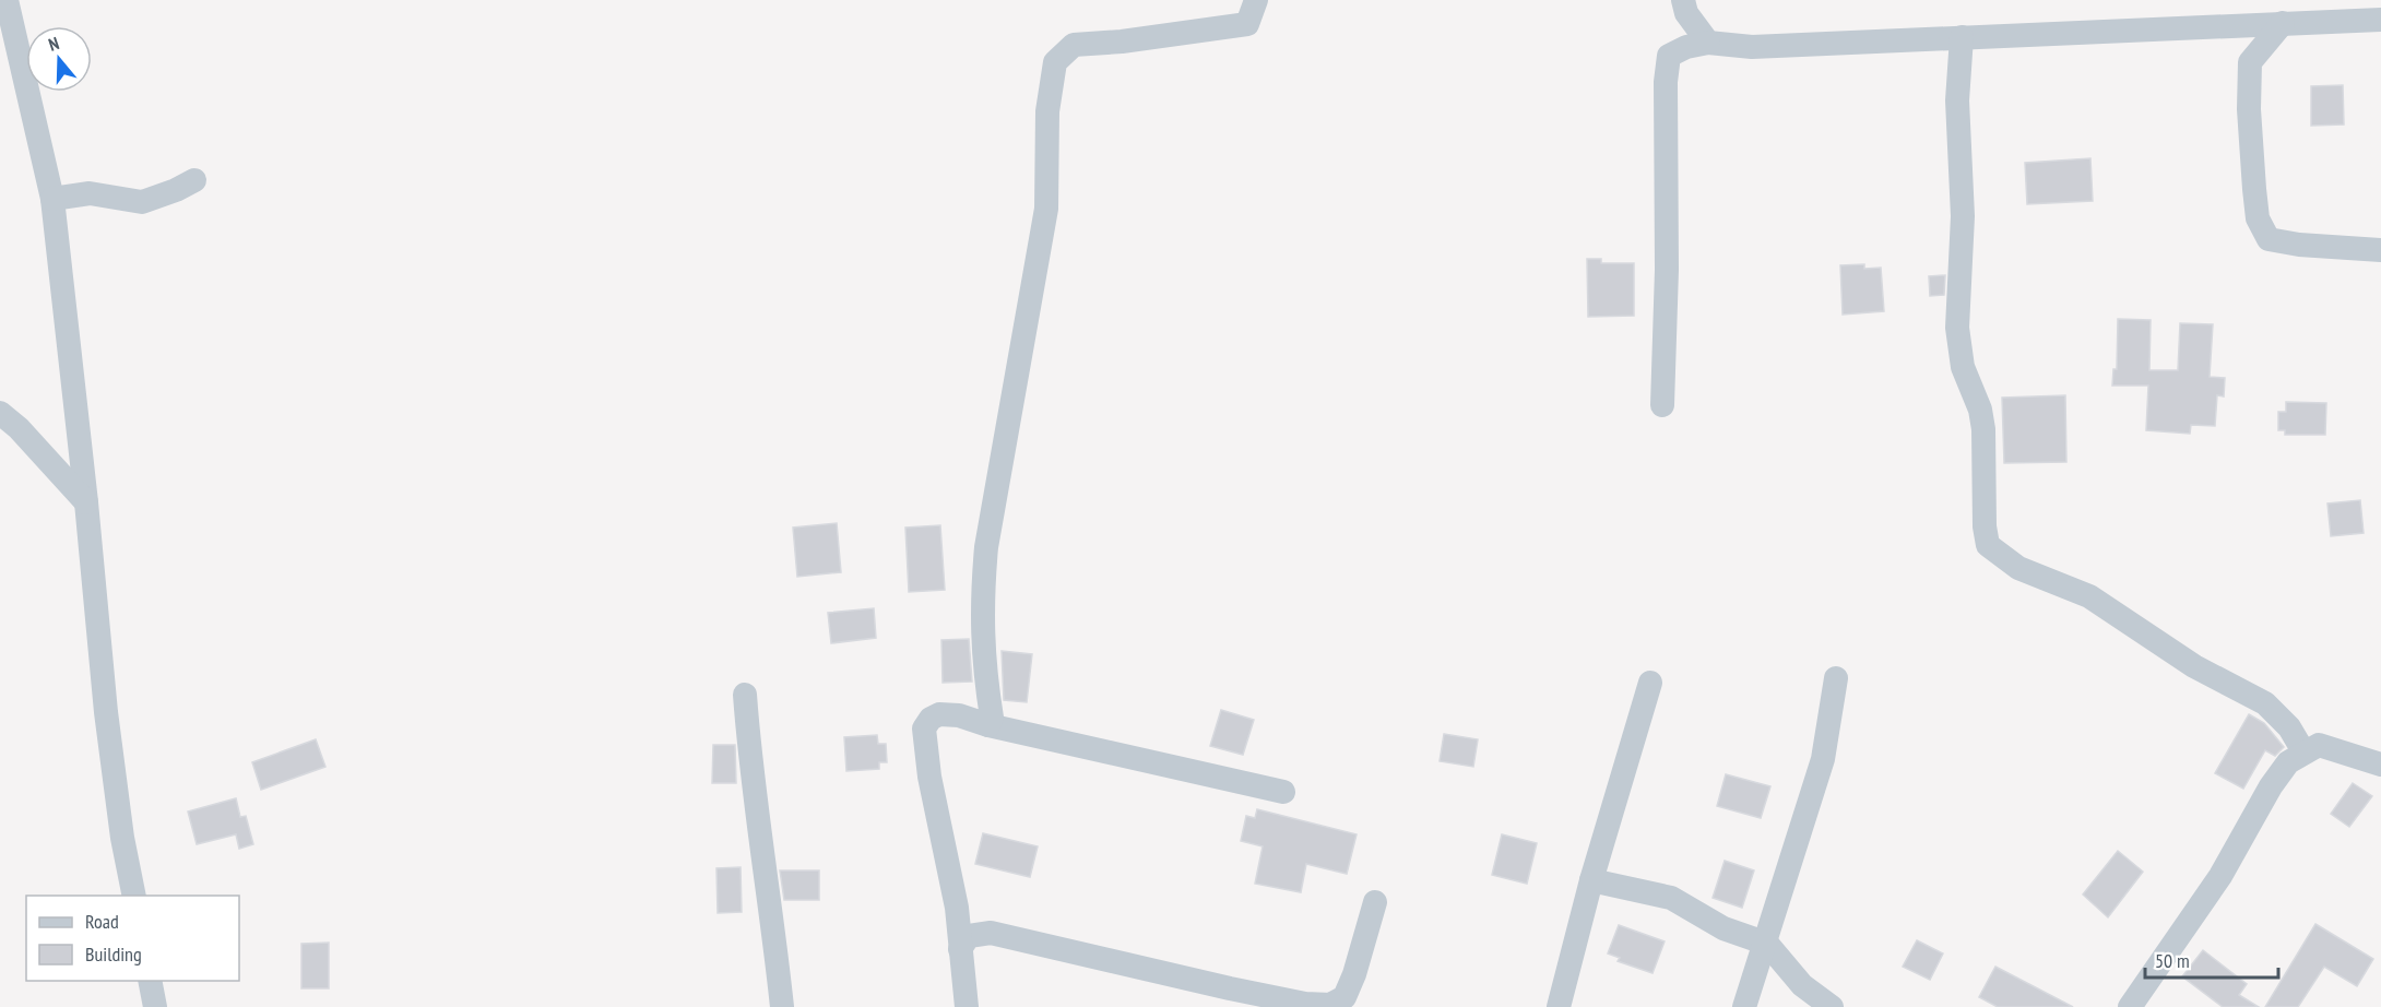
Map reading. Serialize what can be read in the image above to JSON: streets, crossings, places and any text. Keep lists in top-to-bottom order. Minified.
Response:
{"legend":["Road","Building"],"scale_bar":"50 m","north":"top"}
